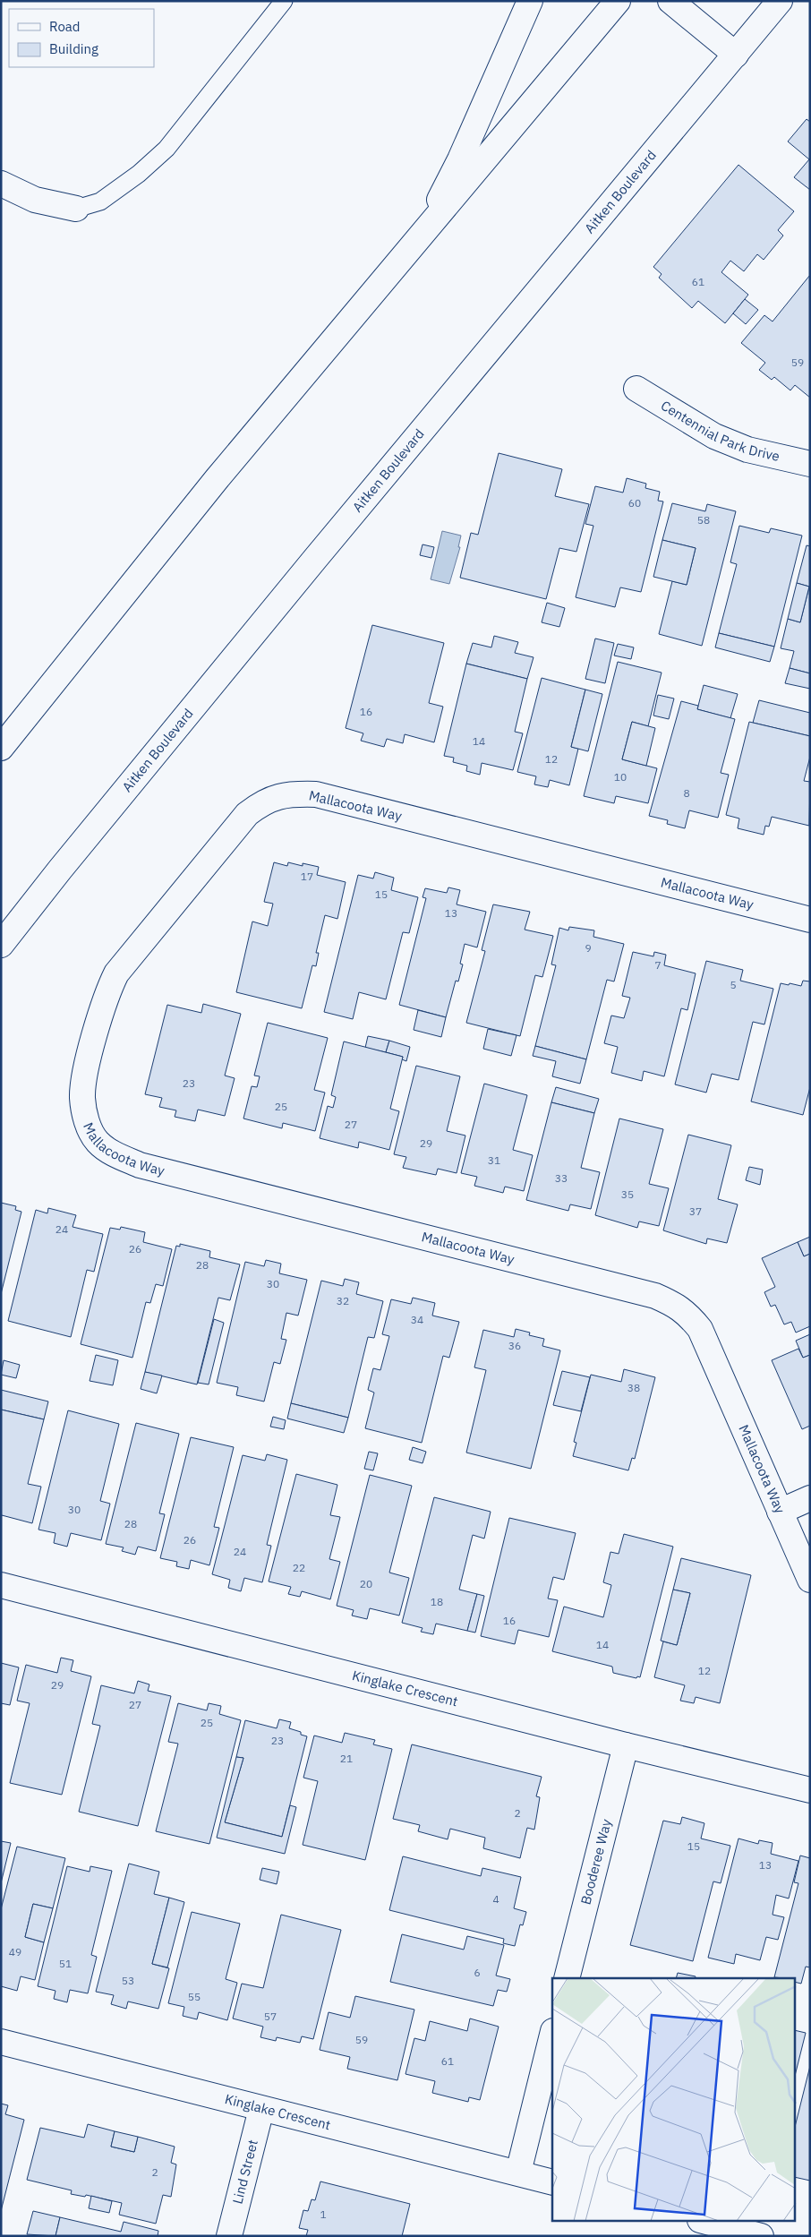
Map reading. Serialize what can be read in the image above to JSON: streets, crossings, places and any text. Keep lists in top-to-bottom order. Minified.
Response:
{"streets":{"street":["Aitken Boulevard","Centennial Park Drive","Mallacoota Way","Kinglake Crescent","Booderee Way","Lind Street"]},"crossings":[["Kinglake Crescent","Booderee Way"],["Kinglake Crescent","Lind Street"]],"house_numbers":["61","59","60","58","16","14","12","10","8","17","15","13","9","7","5","23","25","27","29","31","33","35","37","24","26","28","30","32","34","36","38","30","28","26","24","22","20","18","16","14","12","29","27","25","23","21","2","15","13","4","49","51","6","53","55","57","59","61","2","1"],"legend":["Road","Building"]}
